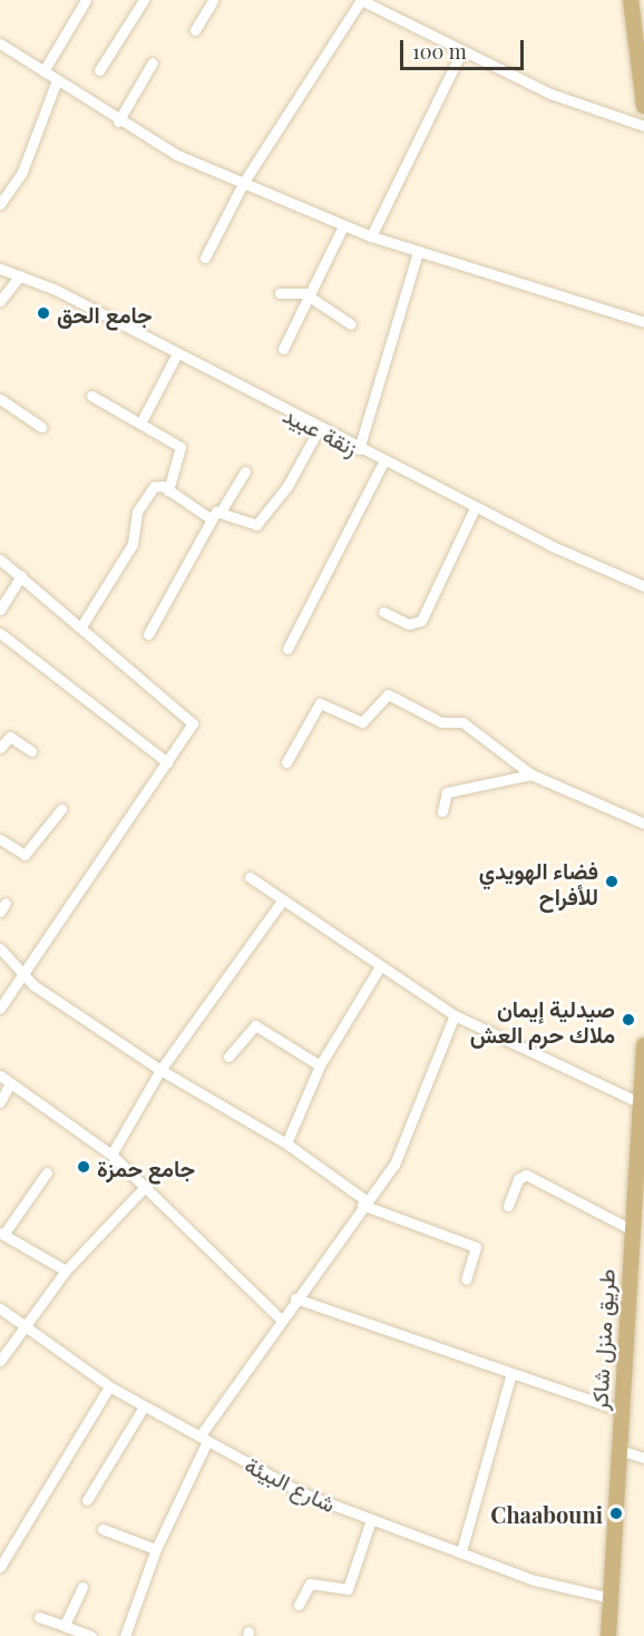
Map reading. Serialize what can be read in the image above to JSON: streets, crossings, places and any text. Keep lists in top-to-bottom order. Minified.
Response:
{"streets":{"main road":["طريق منزل شاكر"],"street":["زنقة عبيد","شارع البيئة"]},"crossings":[["طريق منزل شاكر","شارع البيئة"]],"places":["جامع الحق","فضاء الهويدي للأفراح","صيدلية إيمان ملاك حرم العش","جامع حمزة","Chaabouni"],"scale_bar":"100 m"}
